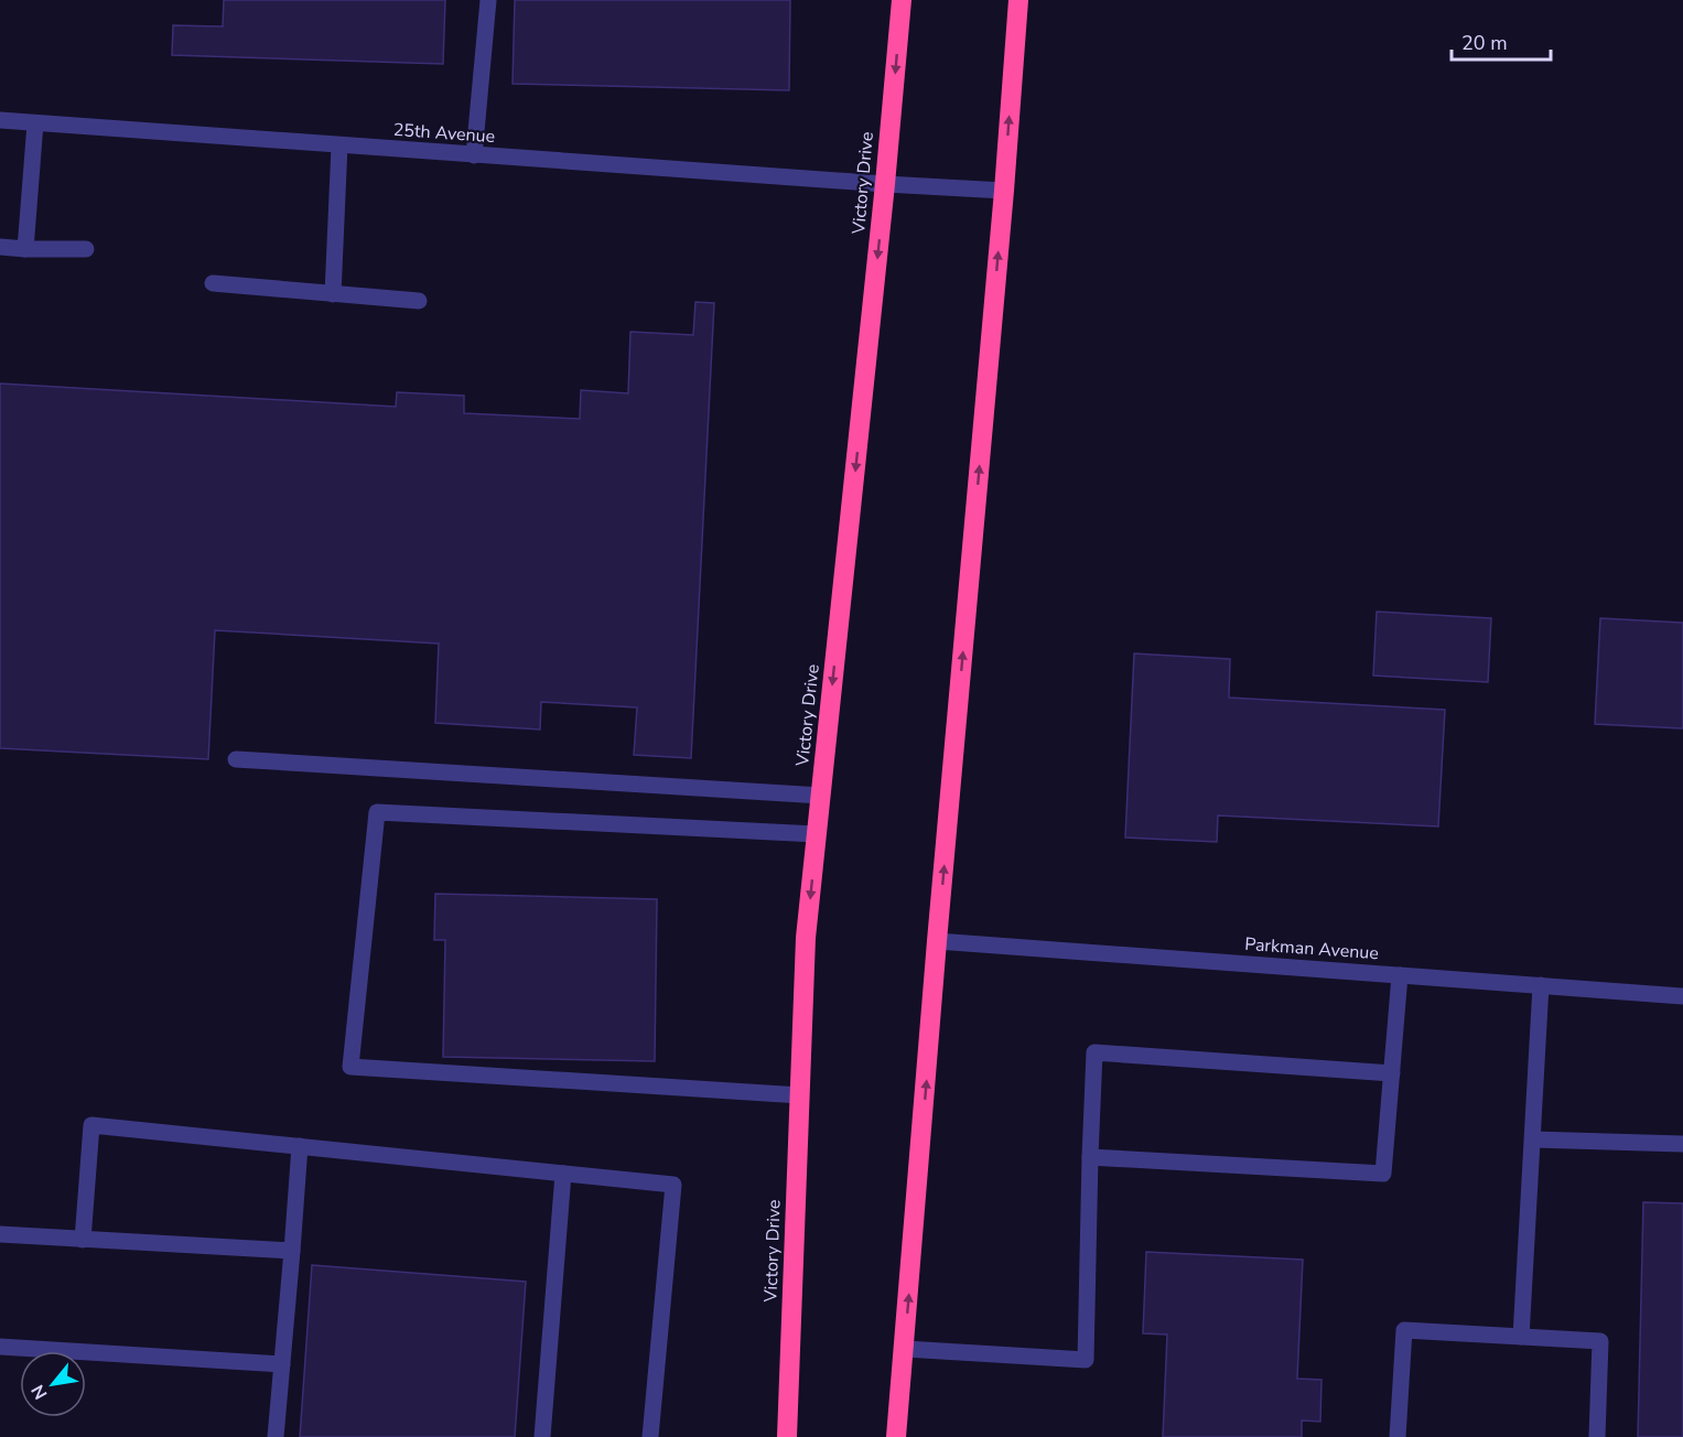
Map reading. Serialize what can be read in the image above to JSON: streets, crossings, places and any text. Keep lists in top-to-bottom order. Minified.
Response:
{"streets":{"highway":["Victory Drive"],"street":["25th Avenue","Parkman Avenue"]},"crossings":[["25th Avenue","Victory Drive"]],"scale_bar":"20 m","north":"bottom left"}
